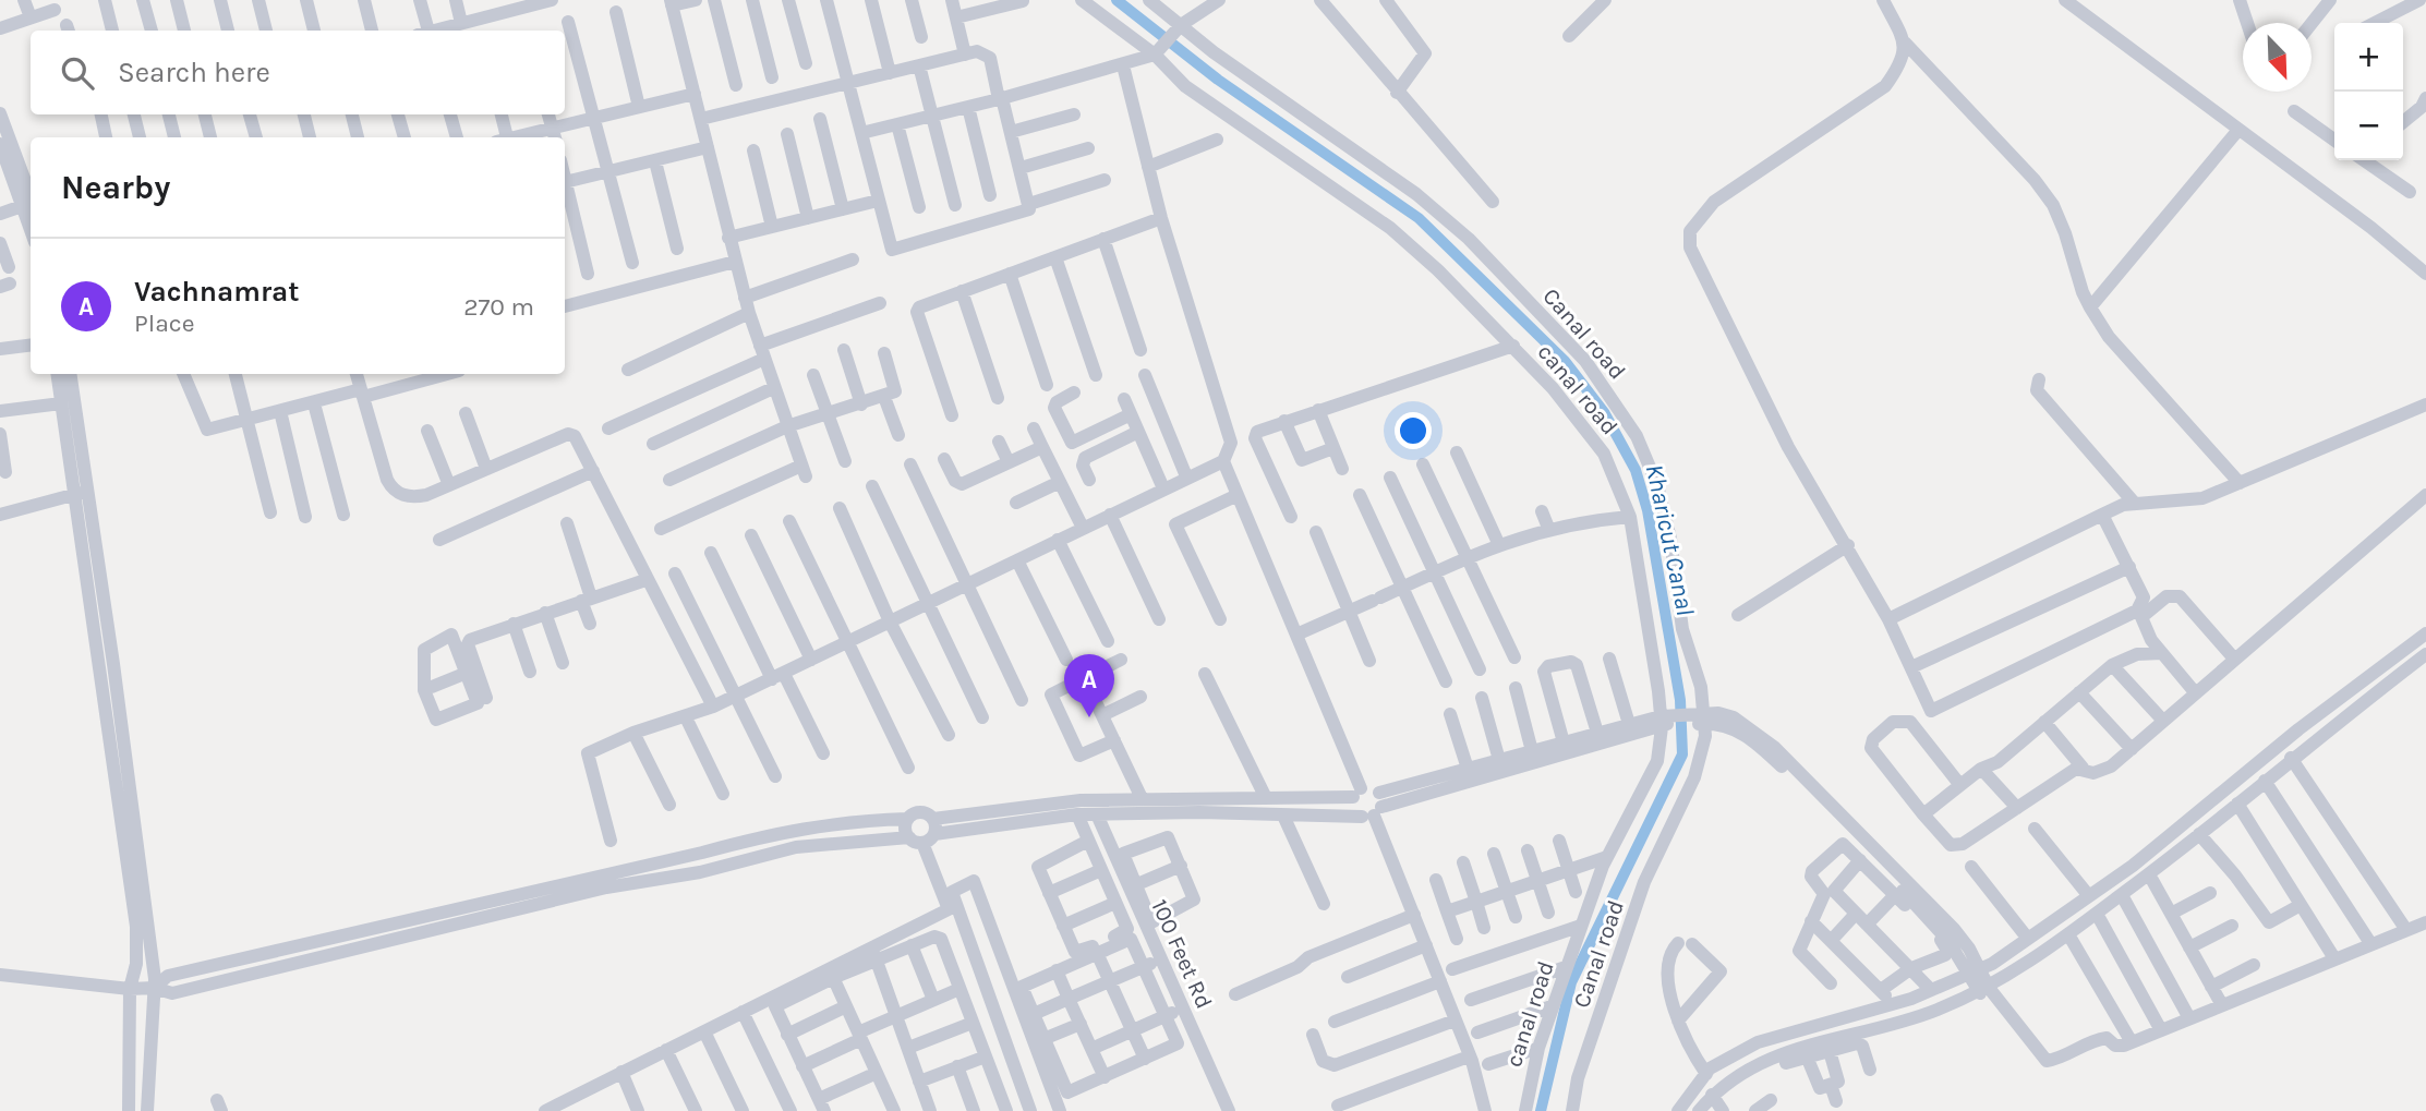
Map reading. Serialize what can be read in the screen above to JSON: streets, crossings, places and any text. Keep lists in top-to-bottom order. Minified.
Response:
{"streets":{"street":["Canal road","canal road","100 Feet Rd"]},"water":["Kharicut Canal"],"north":"bottom right","page":{"map_buttons":["+","−"],"search":"Search here","heading":"Nearby","list":[{"mark":"A","name":"Vachnamrat","note":"Place","value":"270 m"}],"pins":"A"}}
